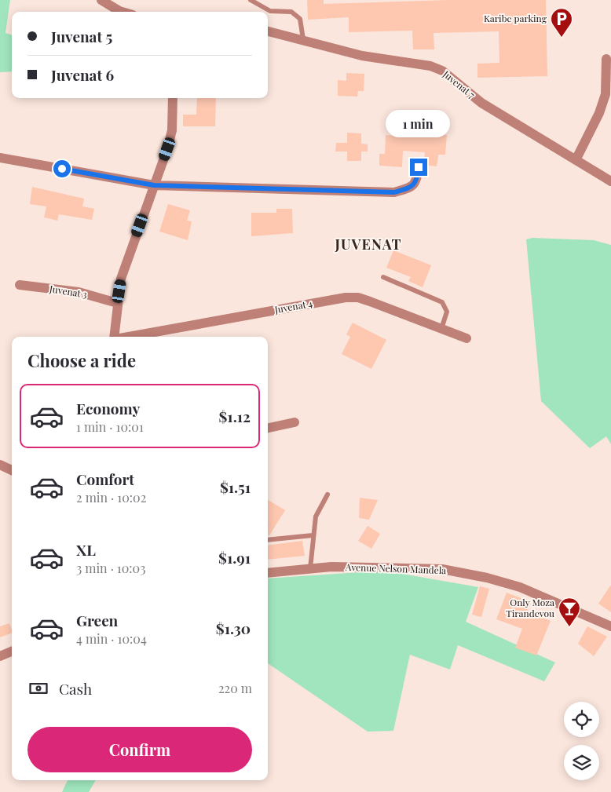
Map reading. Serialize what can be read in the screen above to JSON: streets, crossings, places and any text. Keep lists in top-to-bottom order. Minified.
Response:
{"streets":{"street":["Juvenat 7","Juvenat 3","Juvenat 4","Avenue Nelson Mandela"]},"districts":["JUVENAT"],"places":{"parking":["Karibe parking"],"bar":["Only Moza Tirandevou"]},"page":{"banner":["Juvenat 5","Juvenat 6"],"bubble":"1 min","heading":"Choose a ride","list":[{"name":"Economy","note":"1 min · 10:01","value":"$1.12"},{"name":"Comfort","note":"2 min · 10:02","value":"$1.51"},{"name":"XL","note":"3 min · 10:03","value":"$1.91"},{"name":"Green","note":"4 min · 10:04","value":"$1.30"}],"pay":["Cash","220 m"],"buttons":"Confirm"}}
